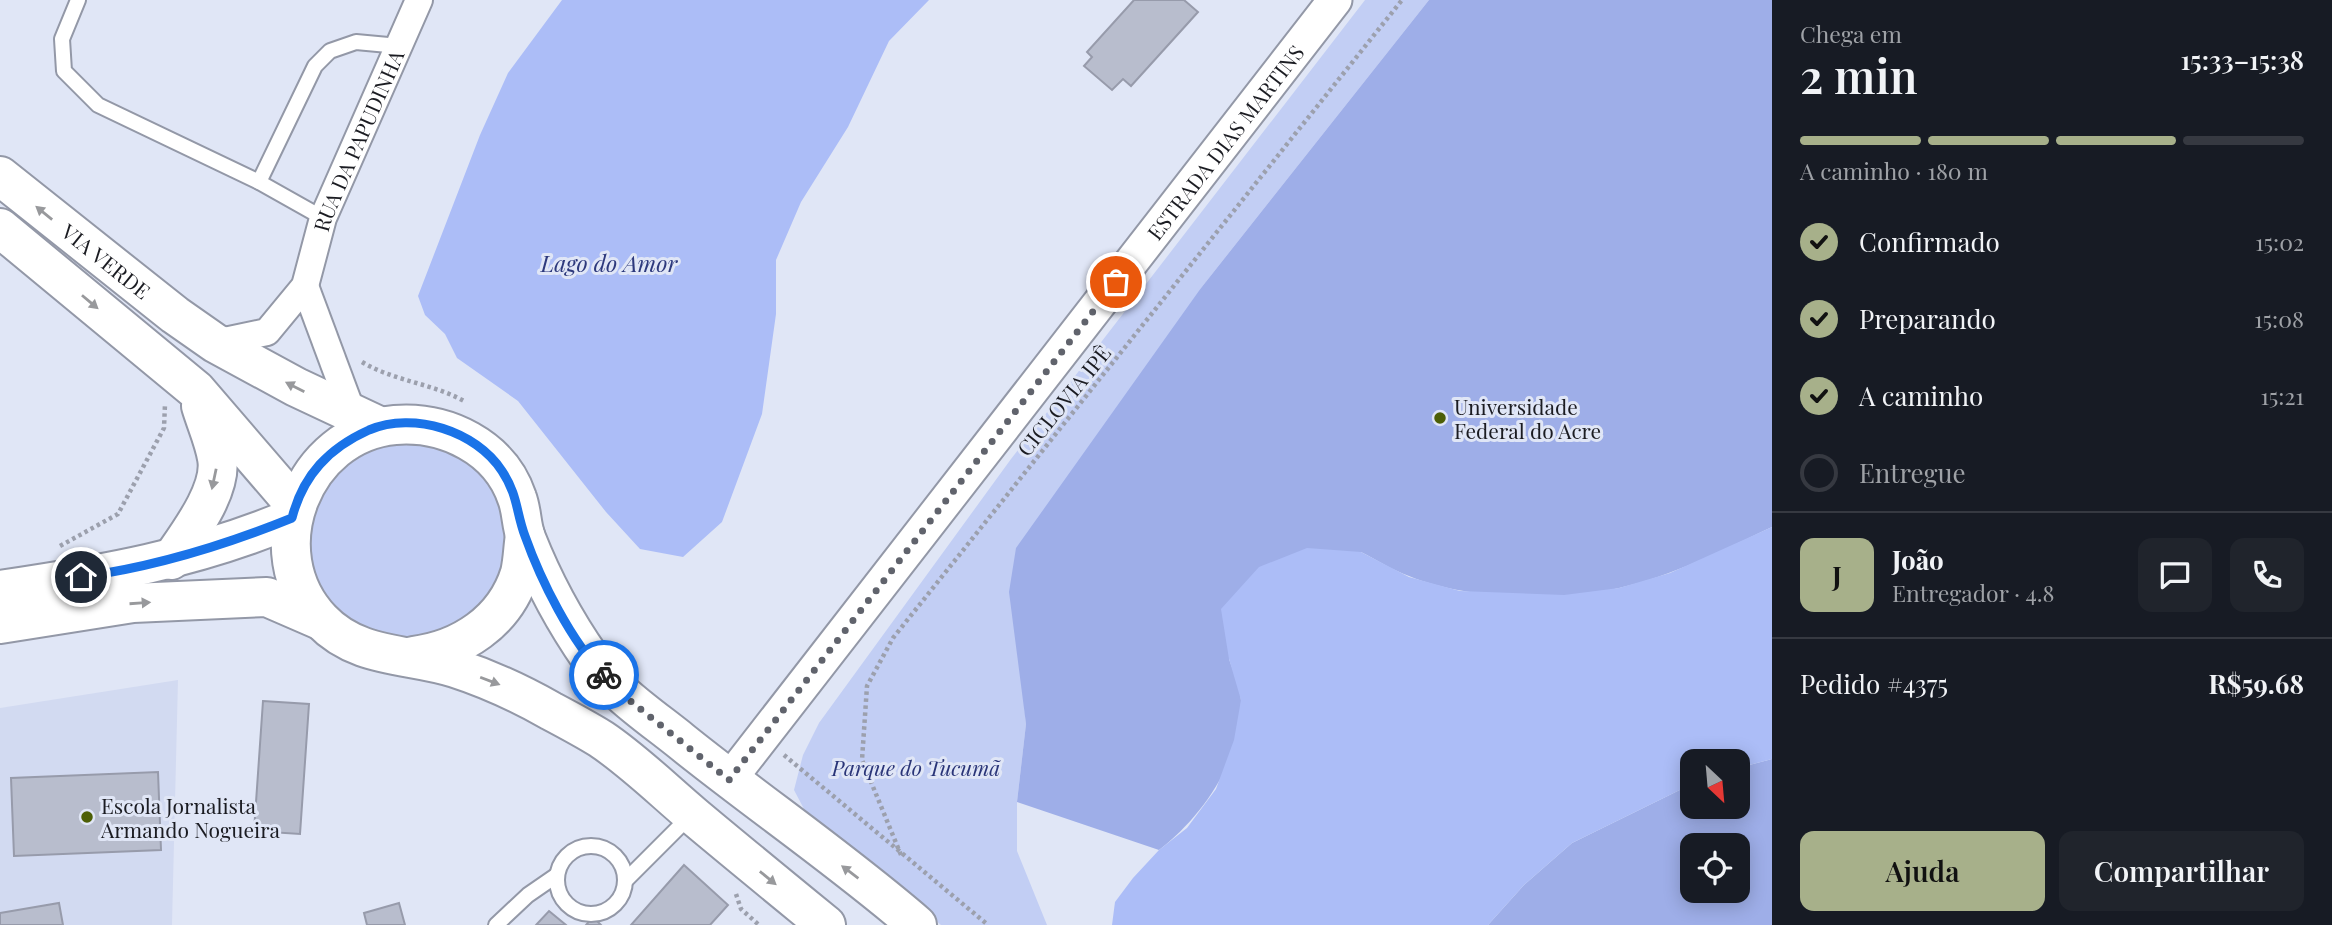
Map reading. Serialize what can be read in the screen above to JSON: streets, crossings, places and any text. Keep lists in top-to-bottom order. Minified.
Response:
{"streets":{"main road":["VIA VERDE"],"street":["ESTRADA DIAS MARTINS","RUA DA PAPUDINHA"],"path":["CICLOVIA IPÊ"]},"crossings":[["RUA DA PAPUDINHA","VIA VERDE"]],"water":["Lago do Amor"],"parks":["Parque do Tucumã"],"places":["Universidade Federal do Acre","Escola Jornalista Armando Nogueira"],"north":"bottom right","page":{"heading":["2 min","Chega em","15:33–15:38"],"panel":["João","Entregador · 4.8","Pedido #4375","R$59.68"],"bar":"A caminho · 180 m","list":[["Confirmado","15:02"],["Preparando","15:08"],["A caminho","15:21"],"Entregue"],"round":"J","buttons":["Ajuda","Compartilhar"]}}
